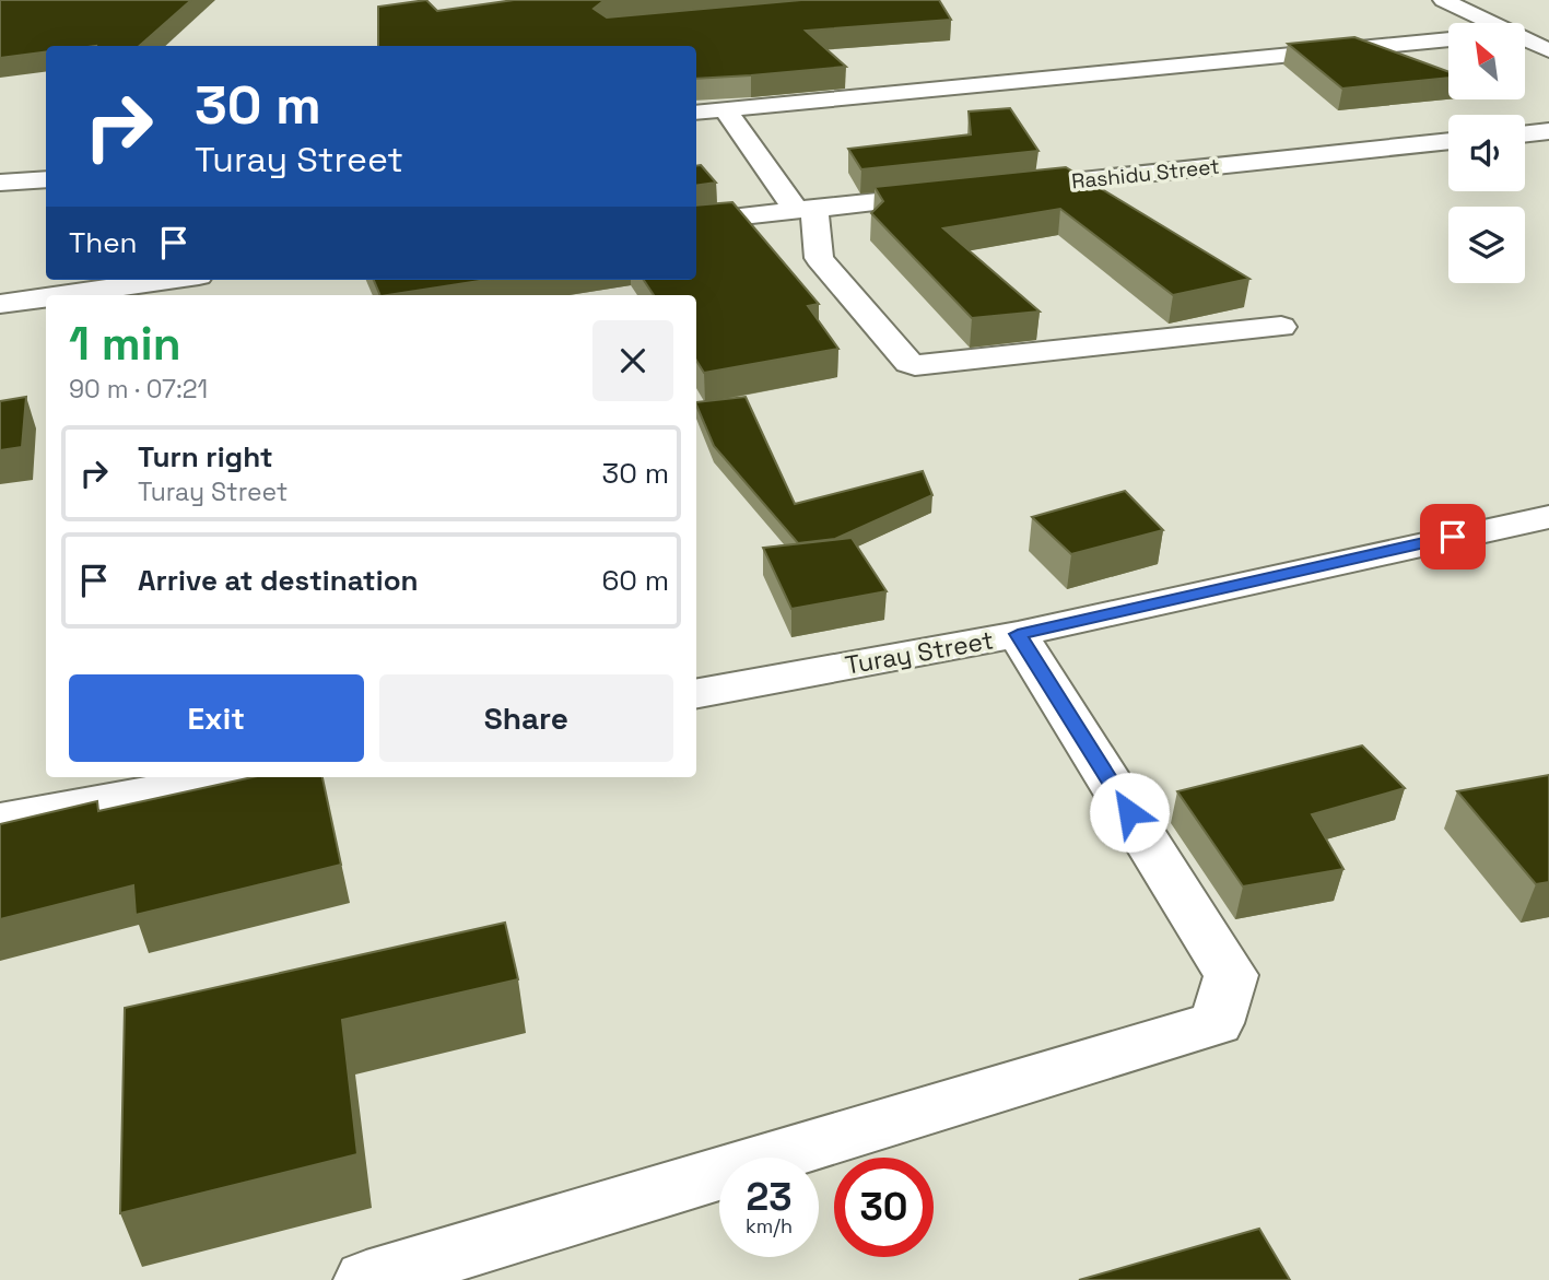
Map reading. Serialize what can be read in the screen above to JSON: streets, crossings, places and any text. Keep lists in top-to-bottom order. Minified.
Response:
{"streets":{"street":["Rashidu Street","Turay Street"]},"north":"top left","page":{"turn":["30 m","Turay Street"],"then":"Then","heading":["1 min","90 m · 07:21"],"list":[{"name":"Turn right","note":"Turay Street","value":"30 m"},{"name":"Arrive at destination","value":"60 m"}],"buttons":["Exit","Share"],"speed":"23 km/h","limit":"30"}}
